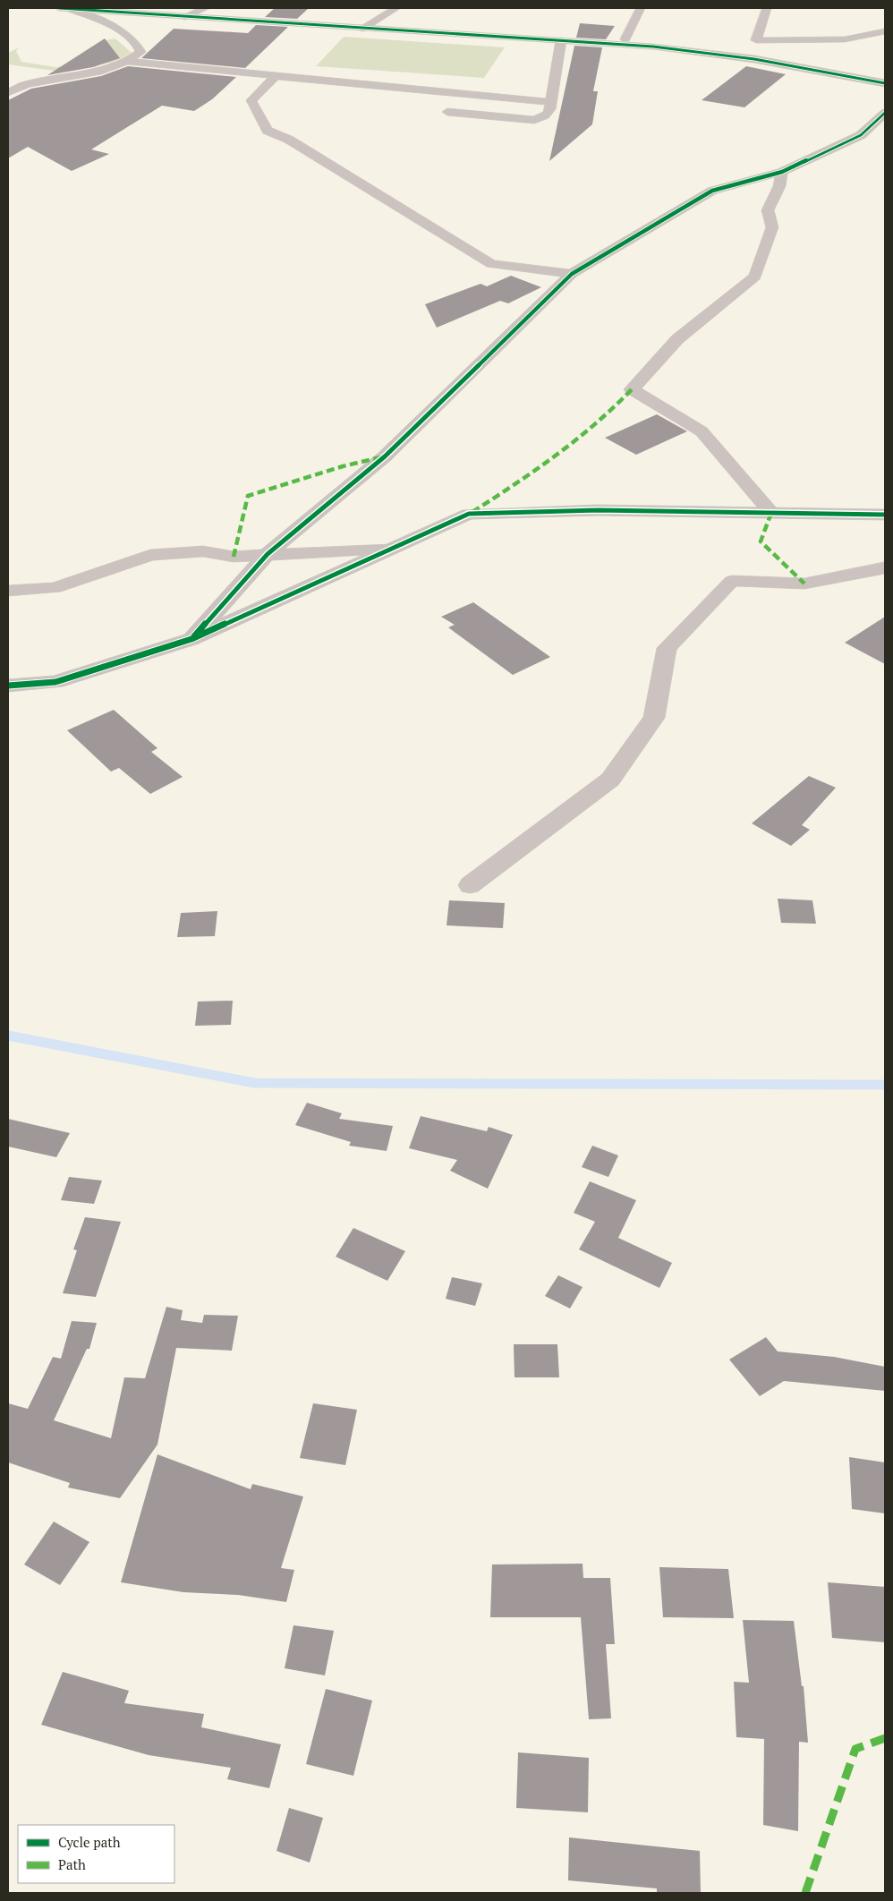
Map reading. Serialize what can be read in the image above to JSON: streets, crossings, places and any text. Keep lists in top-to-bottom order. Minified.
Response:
{"legend":["Cycle path","Path"]}
